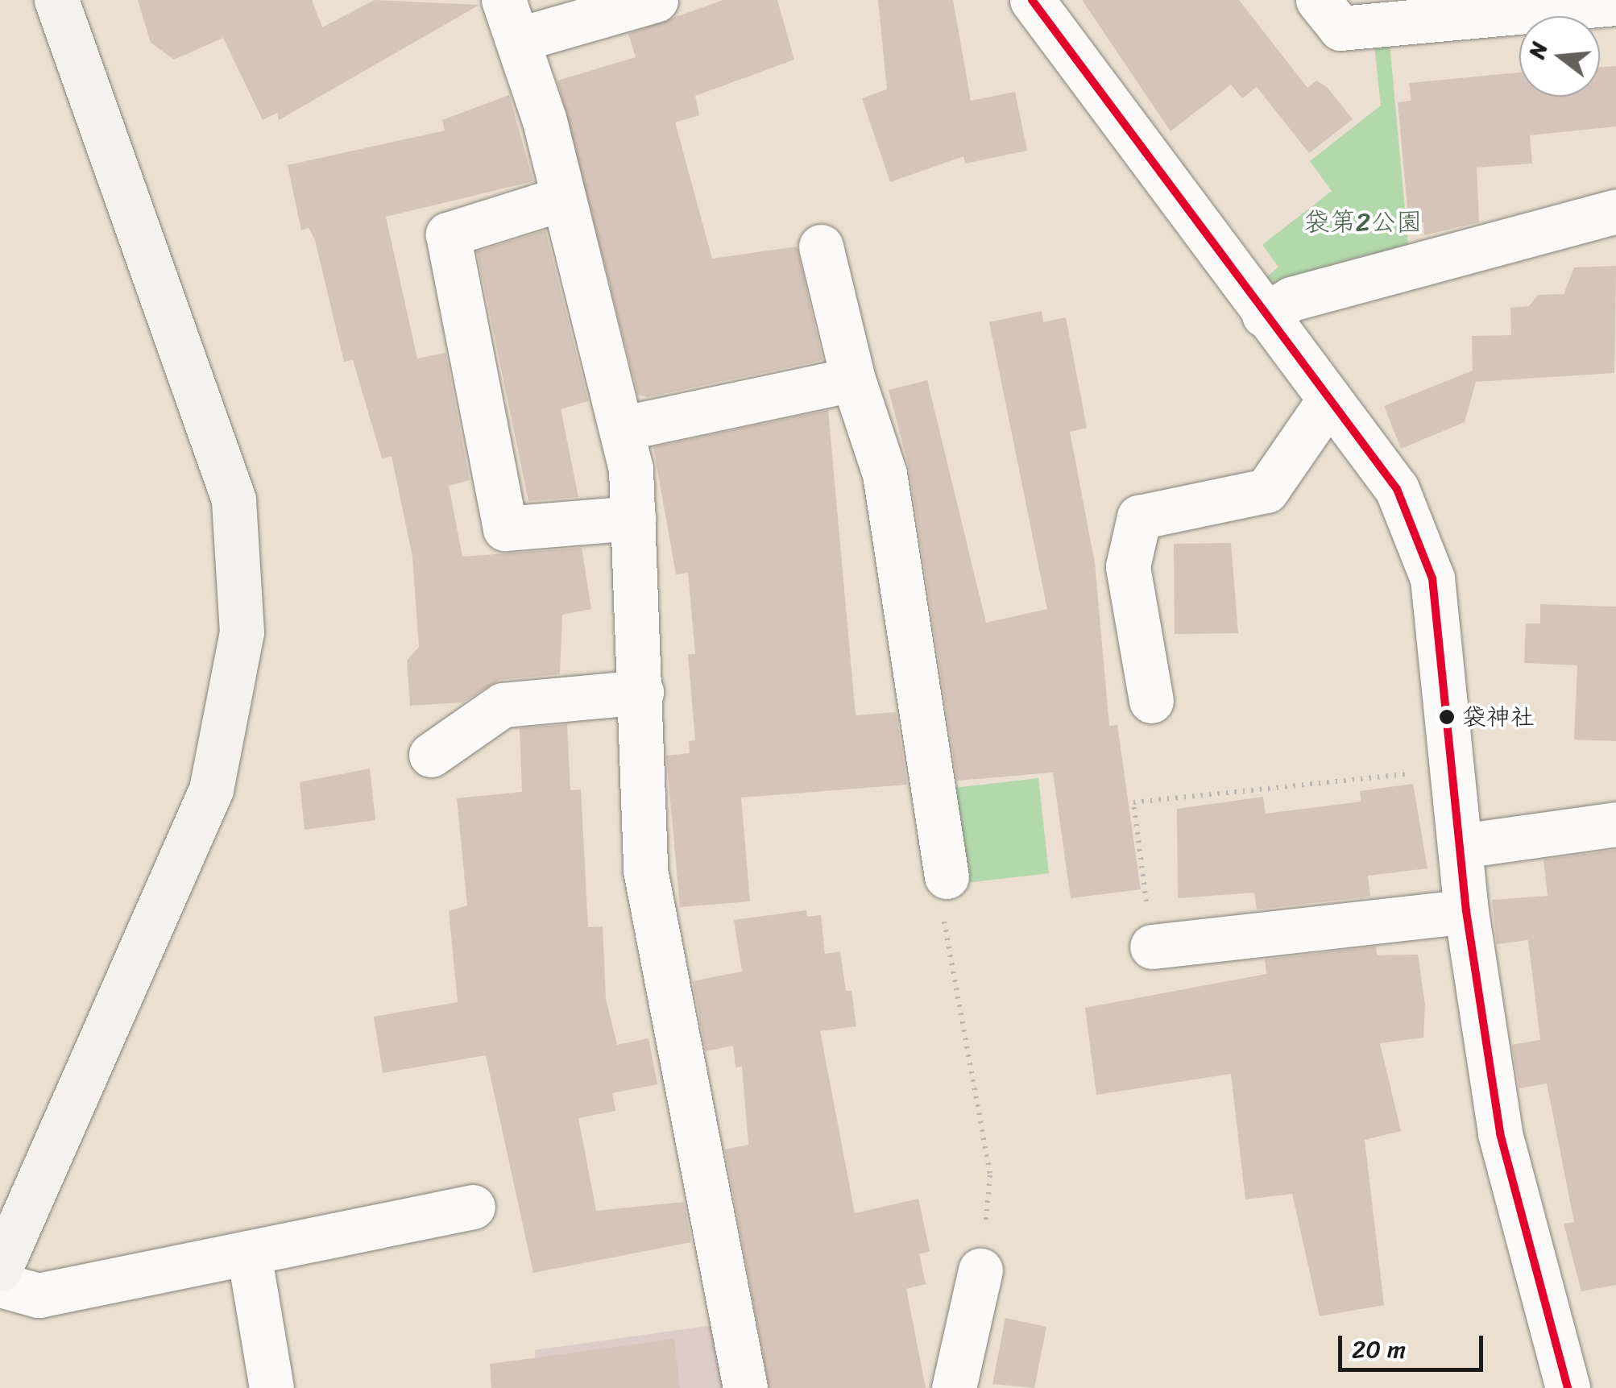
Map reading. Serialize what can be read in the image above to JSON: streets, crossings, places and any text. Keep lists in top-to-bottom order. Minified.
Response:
{"parks":["袋第2公園"],"places":["袋神社"],"scale_bar":"20 m","north":"left"}
